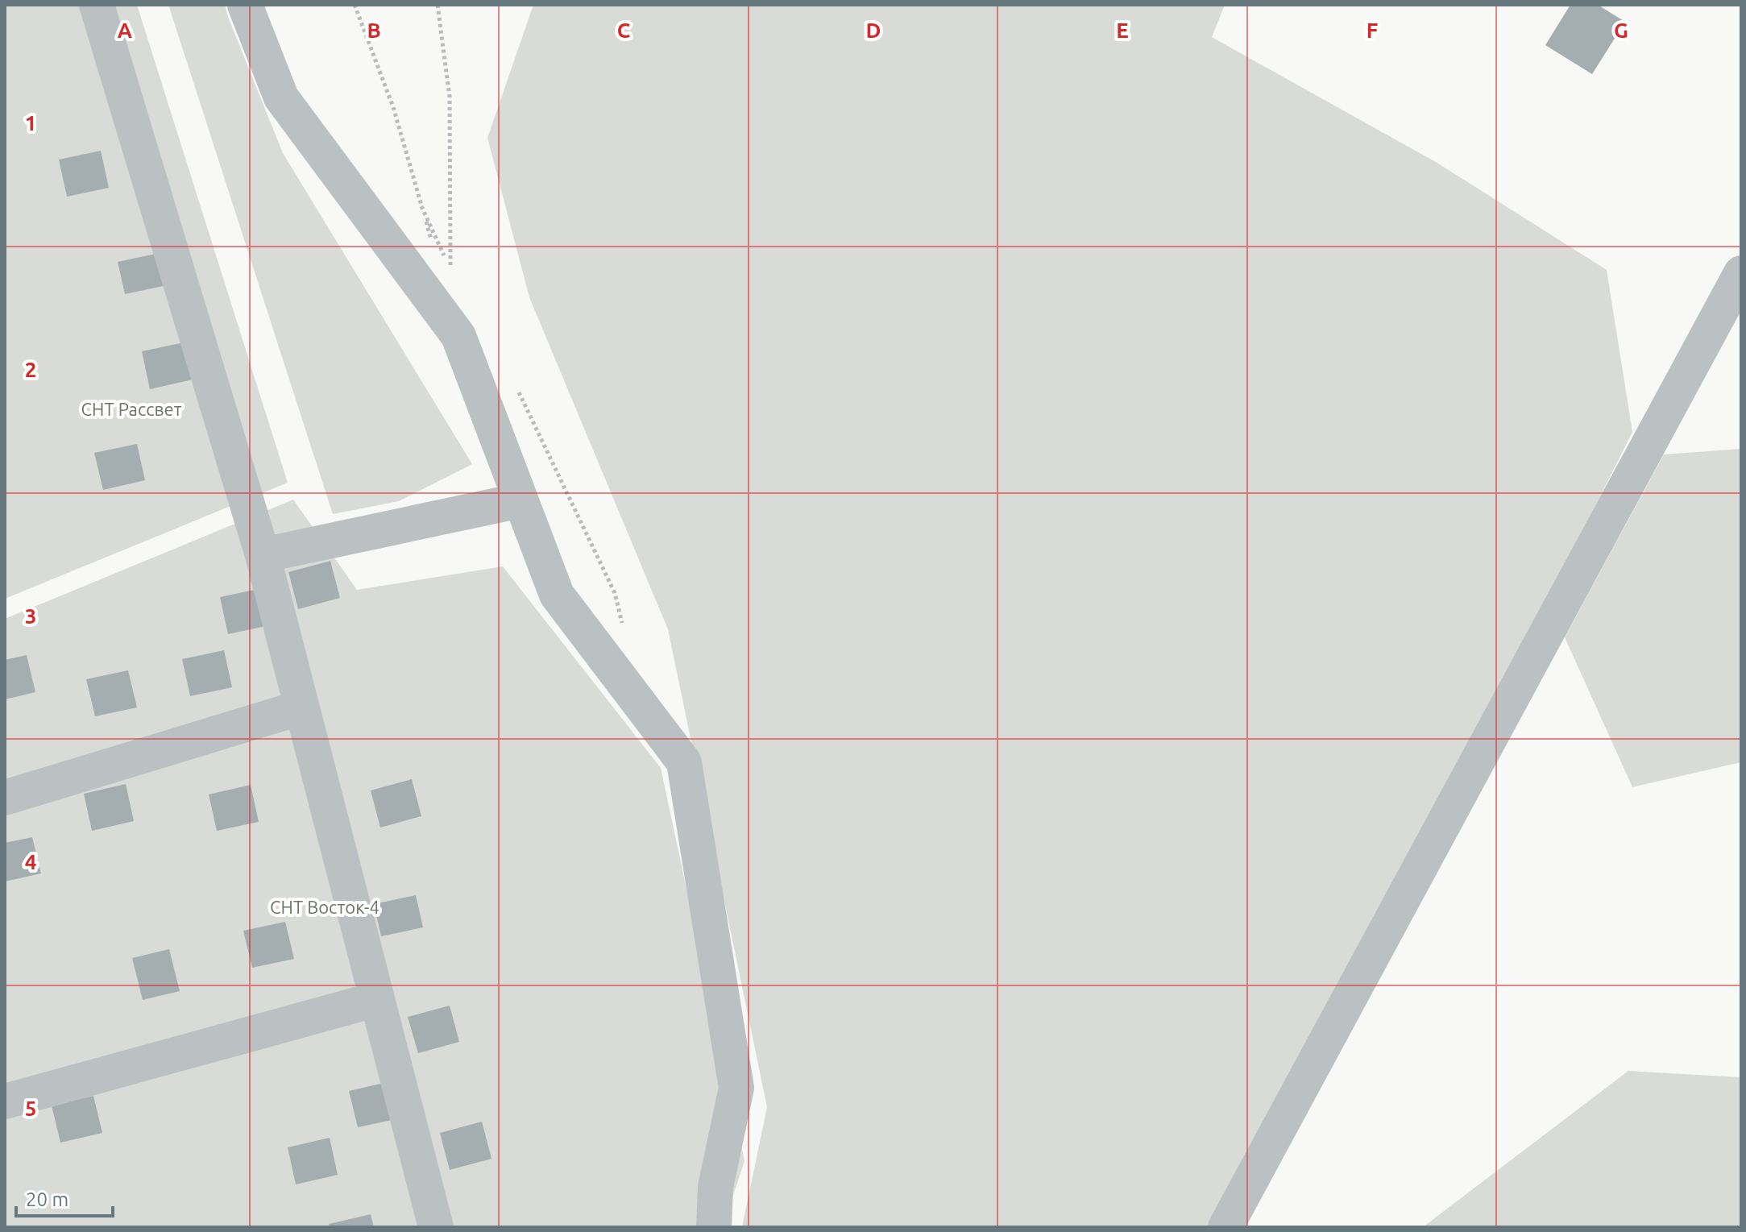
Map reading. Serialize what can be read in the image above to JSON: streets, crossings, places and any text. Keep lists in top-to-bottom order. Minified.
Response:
{"parks":["СНТ Рассвет","СНТ Восток-4"],"scale_bar":"20 m","grid":{"columns":["A","B","C","D","E","F","G"],"rows":["1","2","3","4","5"]}}
